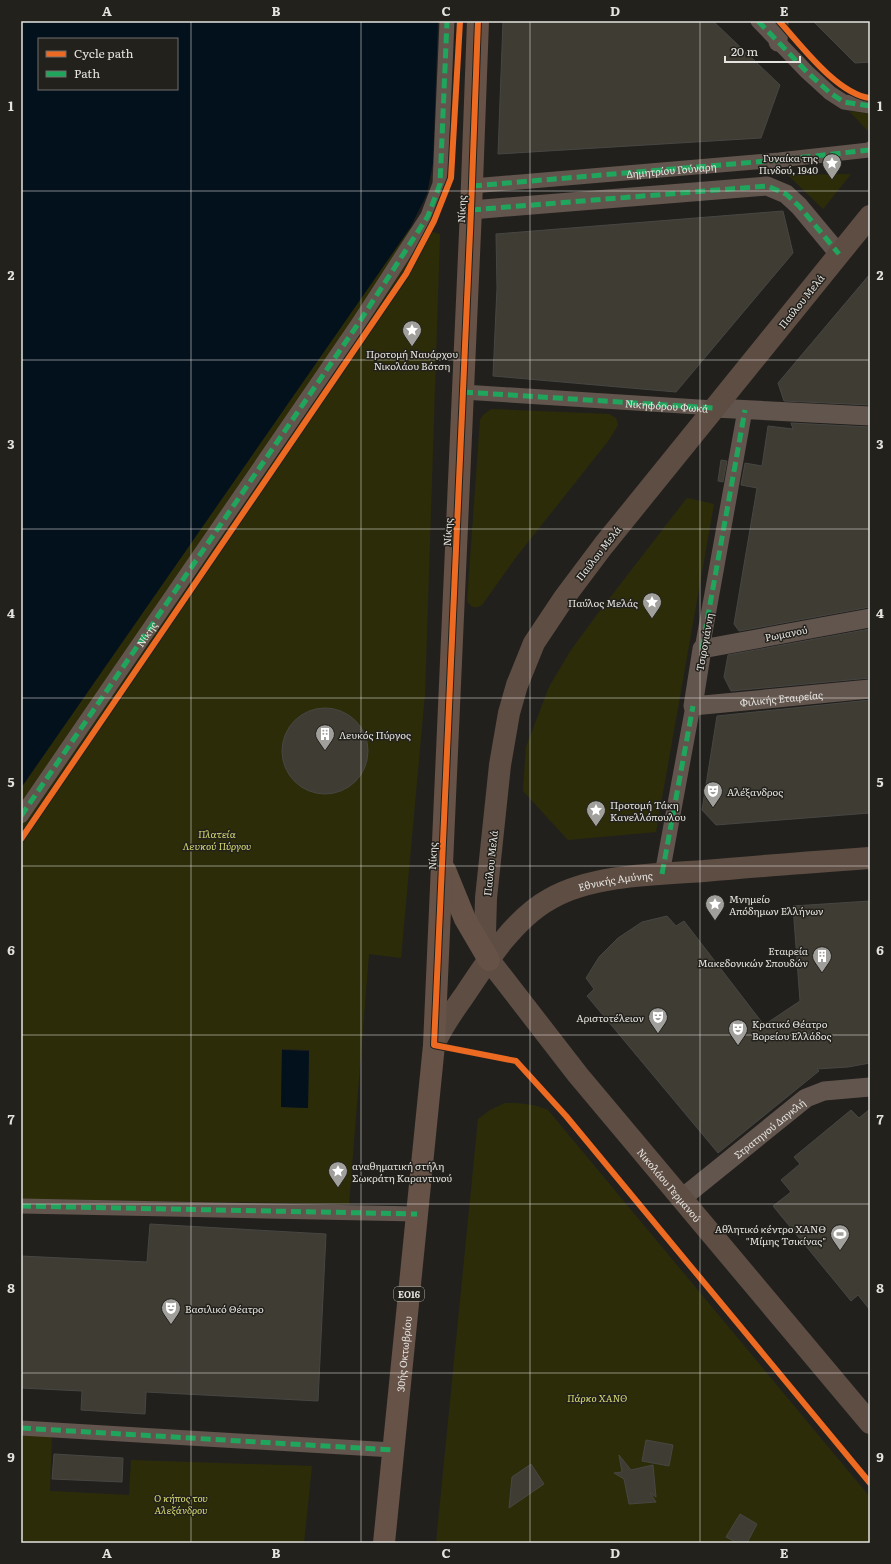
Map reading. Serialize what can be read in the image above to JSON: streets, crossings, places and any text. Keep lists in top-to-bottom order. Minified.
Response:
{"streets":{"main road":["Νίκης","Παύλου Μελά","Εθνικής Αμύνης","Νικολάου Γερμανού","ΕΟ16","30ής Οκτωβρίου"],"street":["Δημητρίου Γούναρη","Νικηφόρου Φωκά","Ρωμανού","Τσιρογιάννη","Φιλικής Εταιρείας","Στρατηγού Δαγκλή"]},"crossings":[["Δημητρίου Γούναρη","Νίκης"],["Νίκης","Νικηφόρου Φωκά"],["Νίκης","Εθνικής Αμύνης"],["Νίκης","30ής Οκτωβρίου"],["Παύλου Μελά","Νικηφόρου Φωκά"],["Παύλου Μελά","Εθνικής Αμύνης"],["Παύλου Μελά","Νικολάου Γερμανού"],["Νικηφόρου Φωκά","Τσιρογιάννη"],["Ρωμανού","Τσιρογιάννη"],["Τσιρογιάννη","Φιλικής Εταιρείας"],["Τσιρογιάννη","Εθνικής Αμύνης"],["Εθνικής Αμύνης","Νικολάου Γερμανού"],["Εθνικής Αμύνης","30ής Οκτωβρίου"],["Στρατηγού Δαγκλή","Νικολάου Γερμανού"]],"parks":["Πλατεία Λευκού Πύργου","Πάρκο ΧΑΝΘ","Ο κήπος του Αλεξάνδρου"],"places":{"place":["Γυναίκα της Πινδού, 1940","Προτομή Ναυάρχου Νικολάου Βότση","Παύλος Μελάς","Προτομή Τάκη Κανελλόπουλου","Μνημείο Απόδημων Ελλήνων","αναθηματική στήλη Σωκράτη Καραντινού"],"building":["Λευκός Πύργος","Εταιρεία Μακεδονικών Σπουδών"],"theatre":["Αλέξανδρος","Αριστοτέλειον","Κρατικό Θέατρο Βορείου Ελλάδος","Βασιλικό Θέατρο"],"sports":["Αθλητικό κέντρο ΧΑΝΘ \"Μίμης Τσικίνας\""]},"legend":["Cycle path","Path"],"scale_bar":"20 m","grid":{"columns":["A","B","C","D","E"],"rows":["1","2","3","4","5","6","7","8","9"]}}
